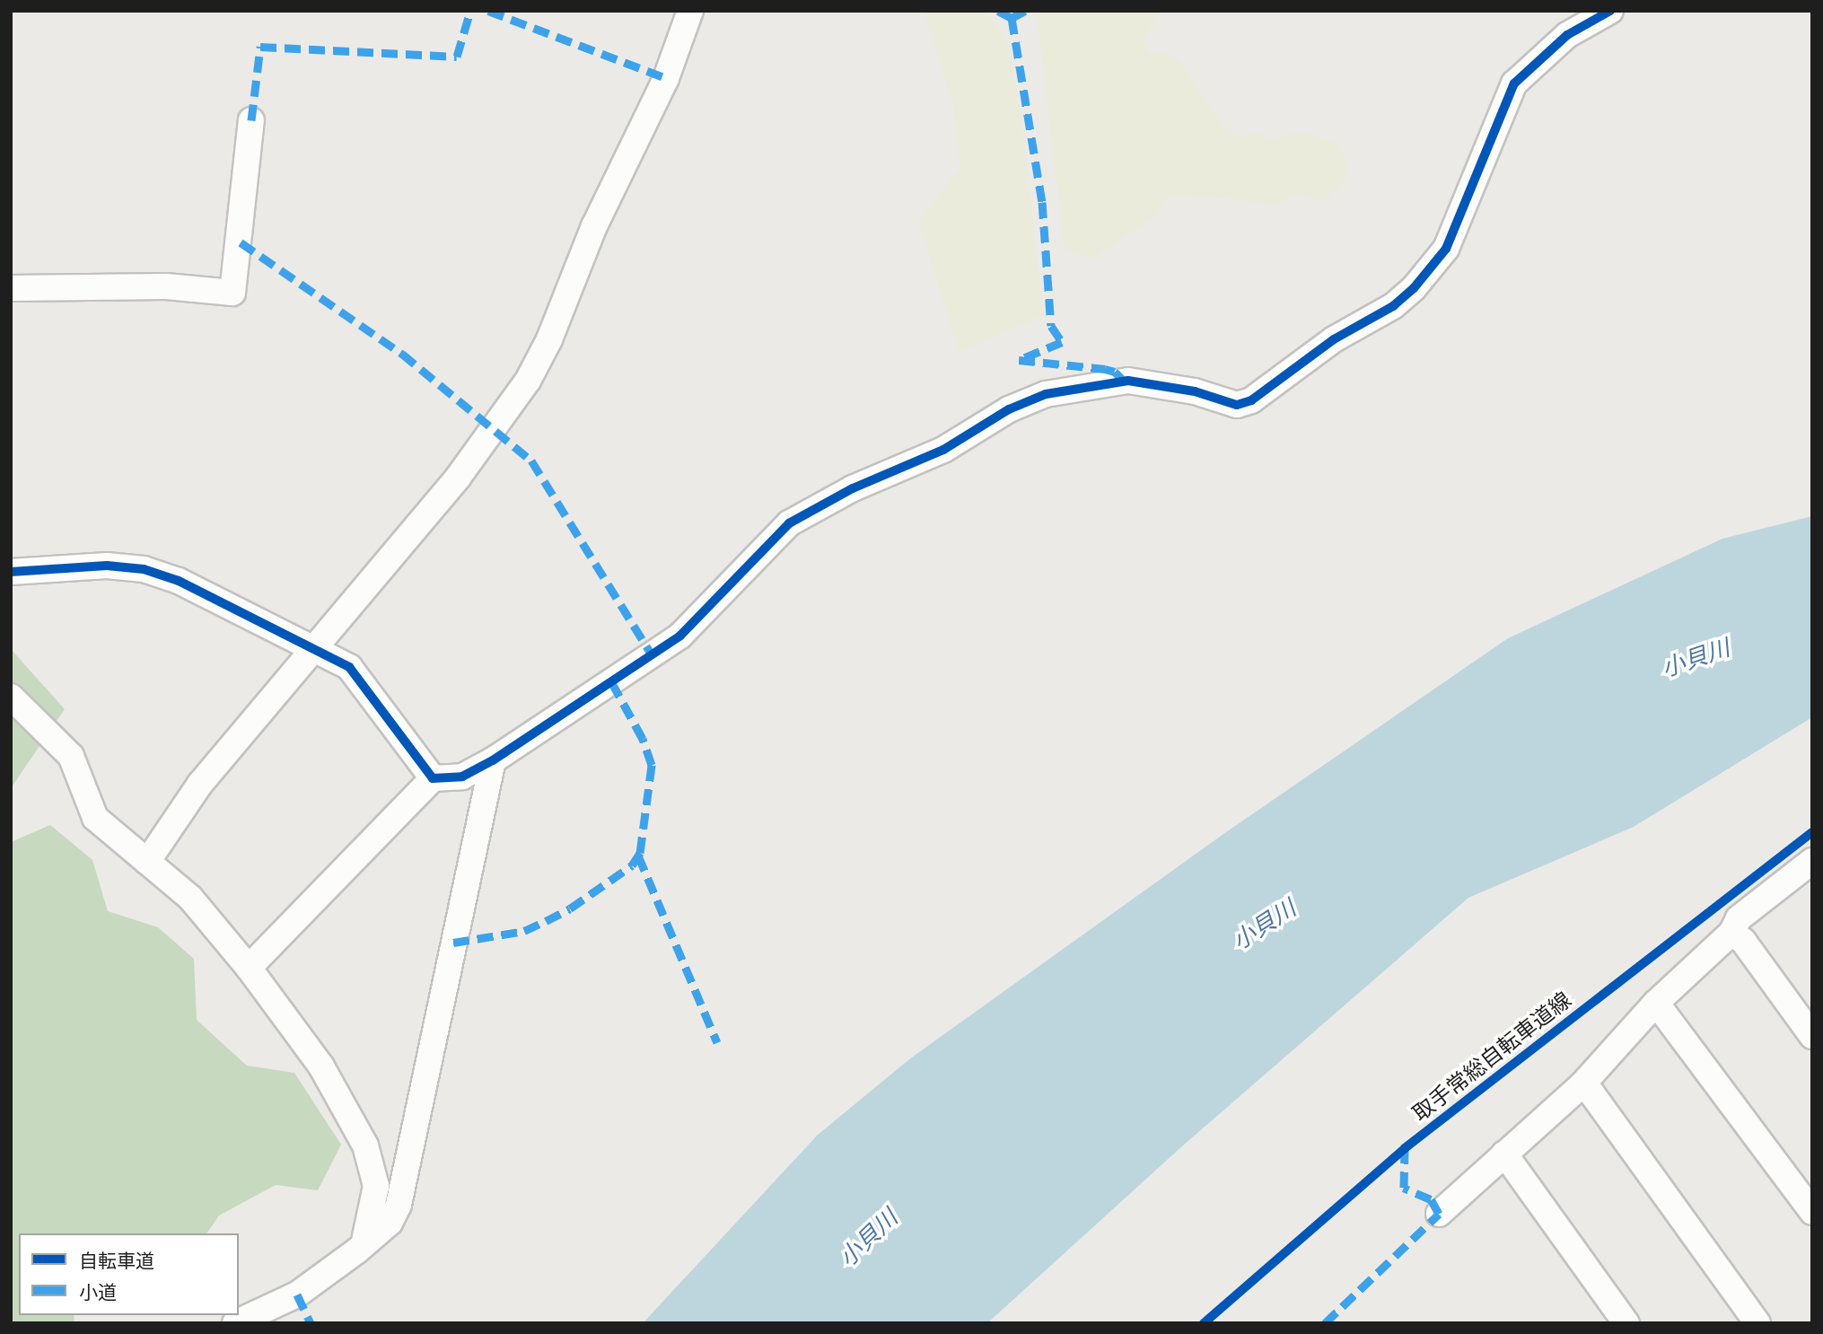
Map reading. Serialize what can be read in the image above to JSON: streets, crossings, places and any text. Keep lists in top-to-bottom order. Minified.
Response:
{"streets":{"cycle path":["取手常総自転車道線"]},"water":["小貝川"],"legend":["自転車道","小道"]}
